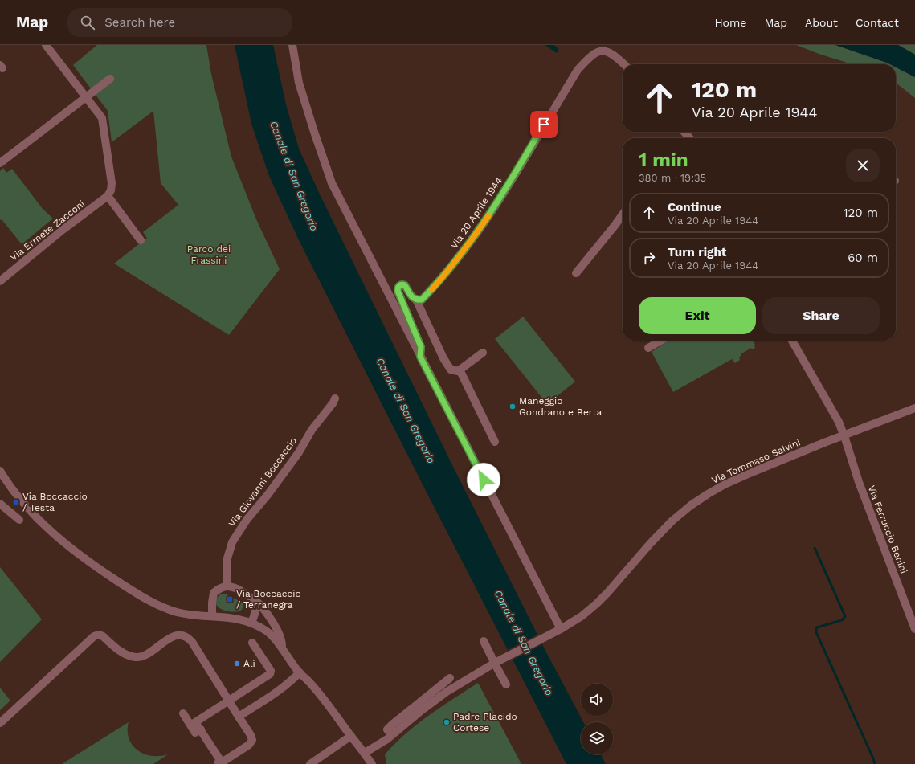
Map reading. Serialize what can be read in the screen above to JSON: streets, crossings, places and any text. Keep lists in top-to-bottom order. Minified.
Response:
{"streets":{"street":["Via 20 Aprile 1944","Via Ermete Zacconi","Via Tommaso Salvini","Via Giovanni Boccaccio","Via Ferruccio Benini"]},"crossings":[["Via Tommaso Salvini","Via Ferruccio Benini"]],"water":["Canale di San Gregorio"],"parks":["Parco dei Frassini"],"places":{"other":["Maneggio Gondrano e Berta","Alì","Padre Placido Cortese"],"transit":["Via Boccaccio / Testa","Via Boccaccio / Terranegra"]},"page":{"header":"Map","search":"Search here","nav":["Home","Map","About","Contact"],"turn":["120 m","Via 20 Aprile 1944"],"heading":["1 min","380 m · 19:35"],"list":[{"name":"Continue","note":"Via 20 Aprile 1944","value":"120 m"},{"name":"Turn right","note":"Via 20 Aprile 1944","value":"60 m"}],"buttons":["Exit","Share"]}}
